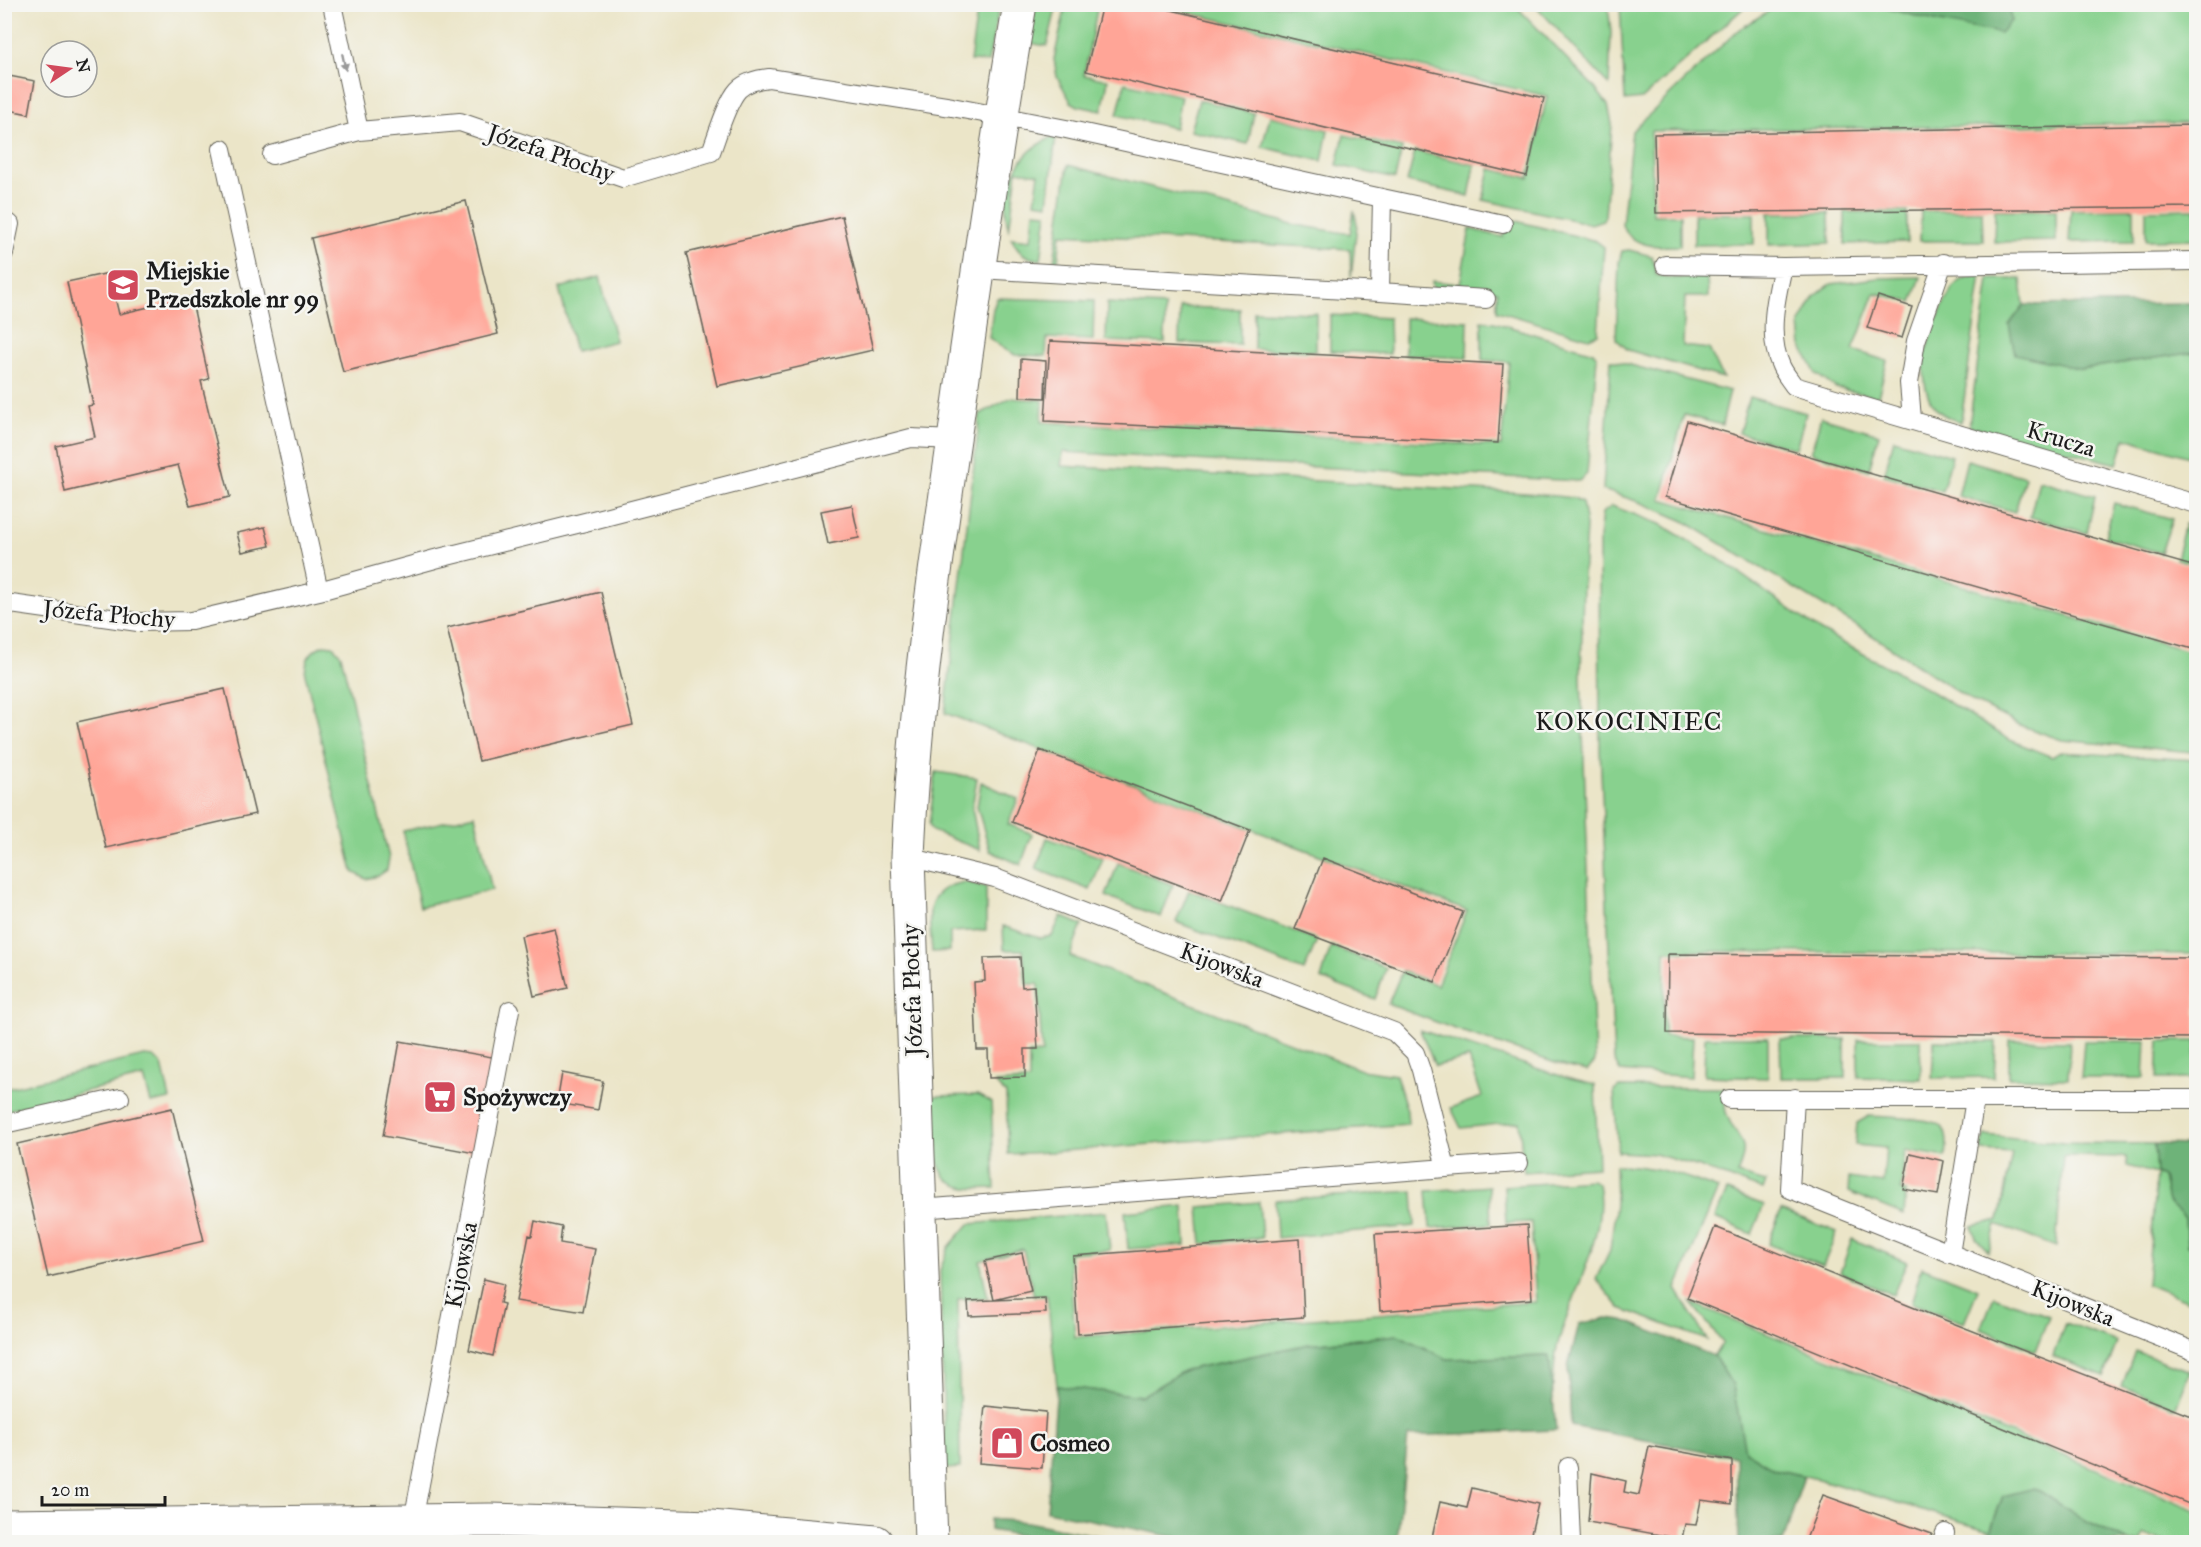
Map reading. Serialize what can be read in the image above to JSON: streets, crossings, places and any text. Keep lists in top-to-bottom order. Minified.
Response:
{"streets":{"street":["Józefa Płochy"],"lane":["Krucza","Kijowska"]},"crossings":[["Józefa Płochy","Kijowska"]],"districts":["KOKOCINIEC"],"places":{"school or university":["Miejskie Przedszkole nr 99"],"supermarket":["Spożywczy"],"shop":["Cosmeo"]},"scale_bar":"20 m","north":"right"}
